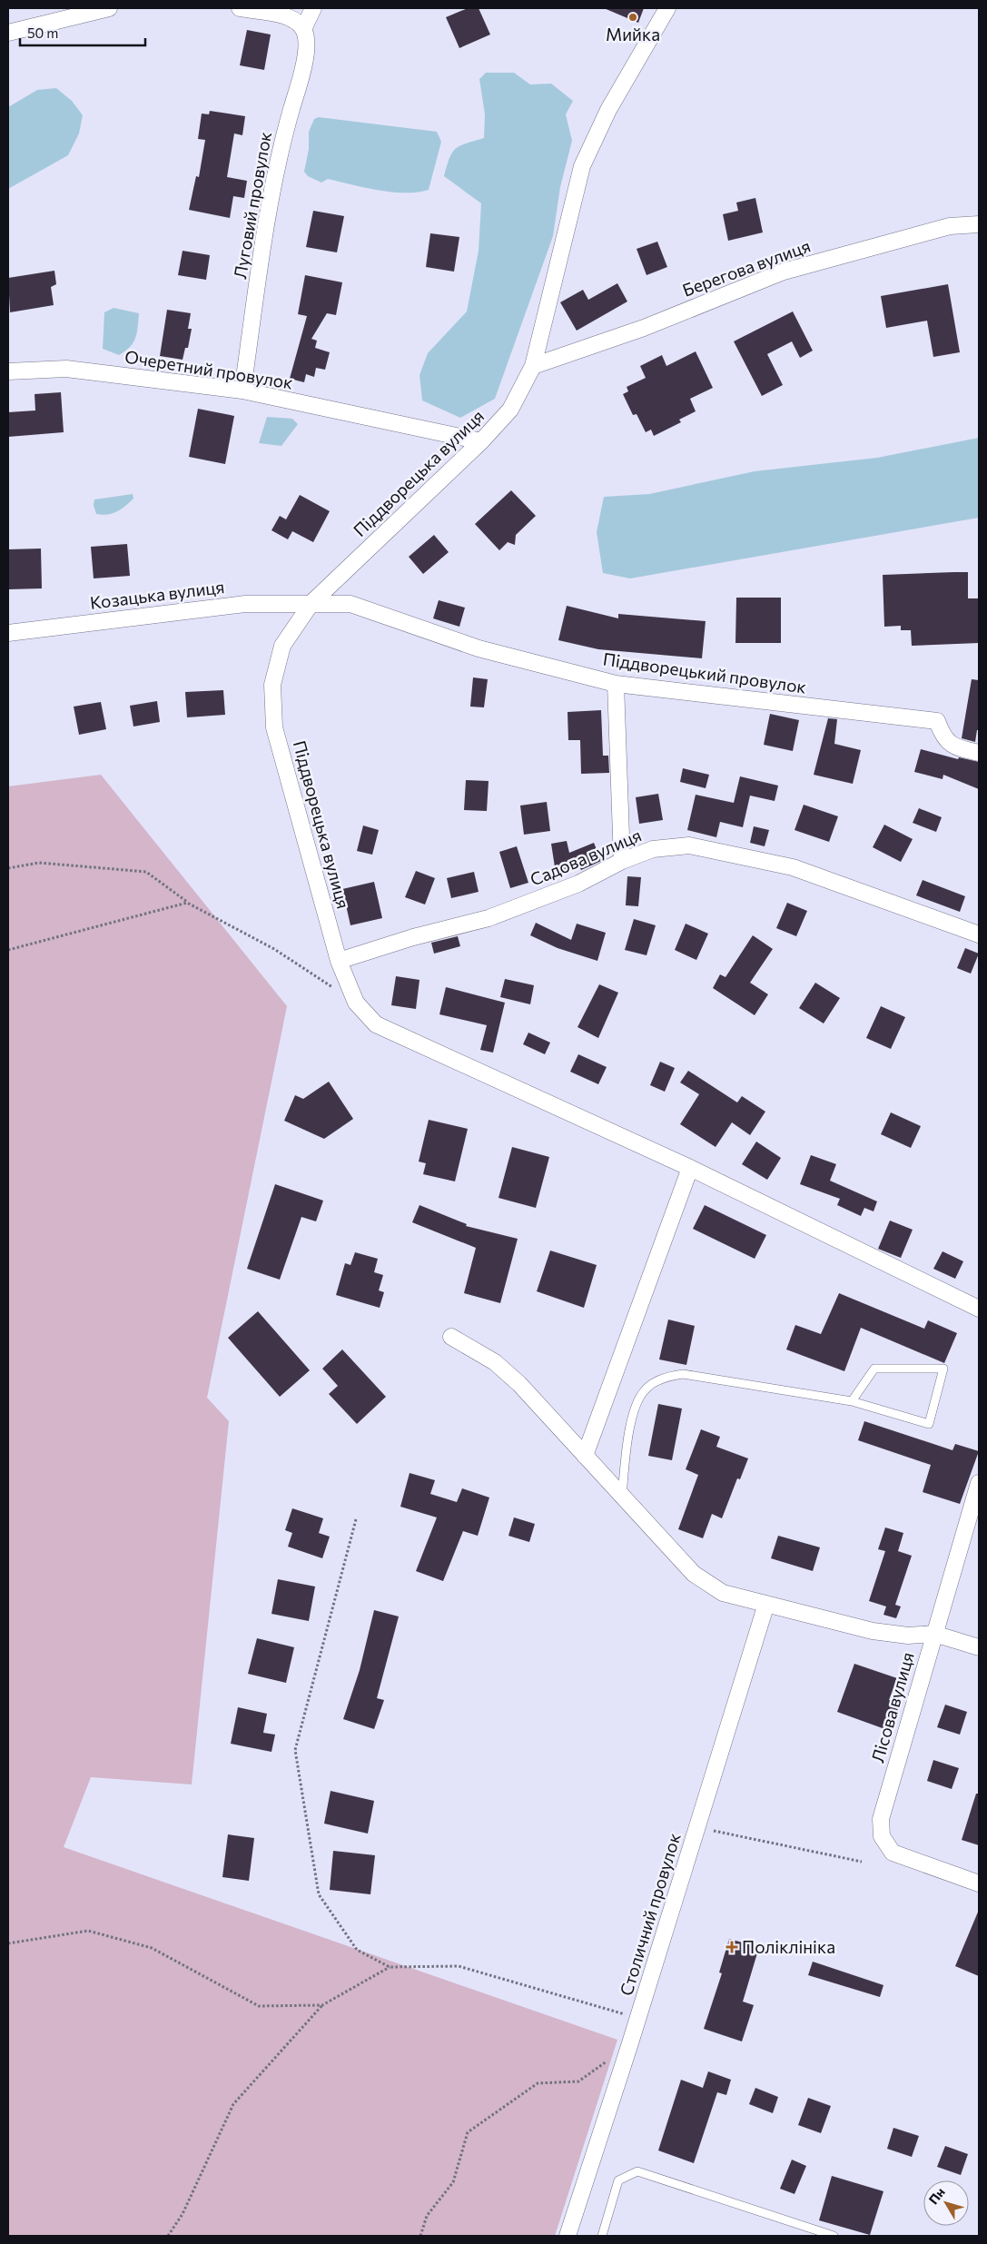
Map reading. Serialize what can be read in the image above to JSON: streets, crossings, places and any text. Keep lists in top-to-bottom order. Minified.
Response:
{"streets":{"street":["Луговий провулок","Берегова вулиця","Очеретний провулок","Піддворецька вулиця","Козацька вулиця","Піддворецький провулок","Садова вулиця","Лісова вулиця","Столичний провулок"]},"crossings":[["Луговий провулок","Очеретний провулок"],["Берегова вулиця","Піддворецька вулиця"],["Очеретний провулок","Піддворецька вулиця"],["Піддворецька вулиця","Козацька вулиця"],["Піддворецька вулиця","Піддворецький провулок"],["Піддворецька вулиця","Садова вулиця"],["Козацька вулиця","Піддворецький провулок"]],"places":{"other":["Мийка"],"health":["Поліклініка"]},"scale_bar":"50 m","north":"top left"}
